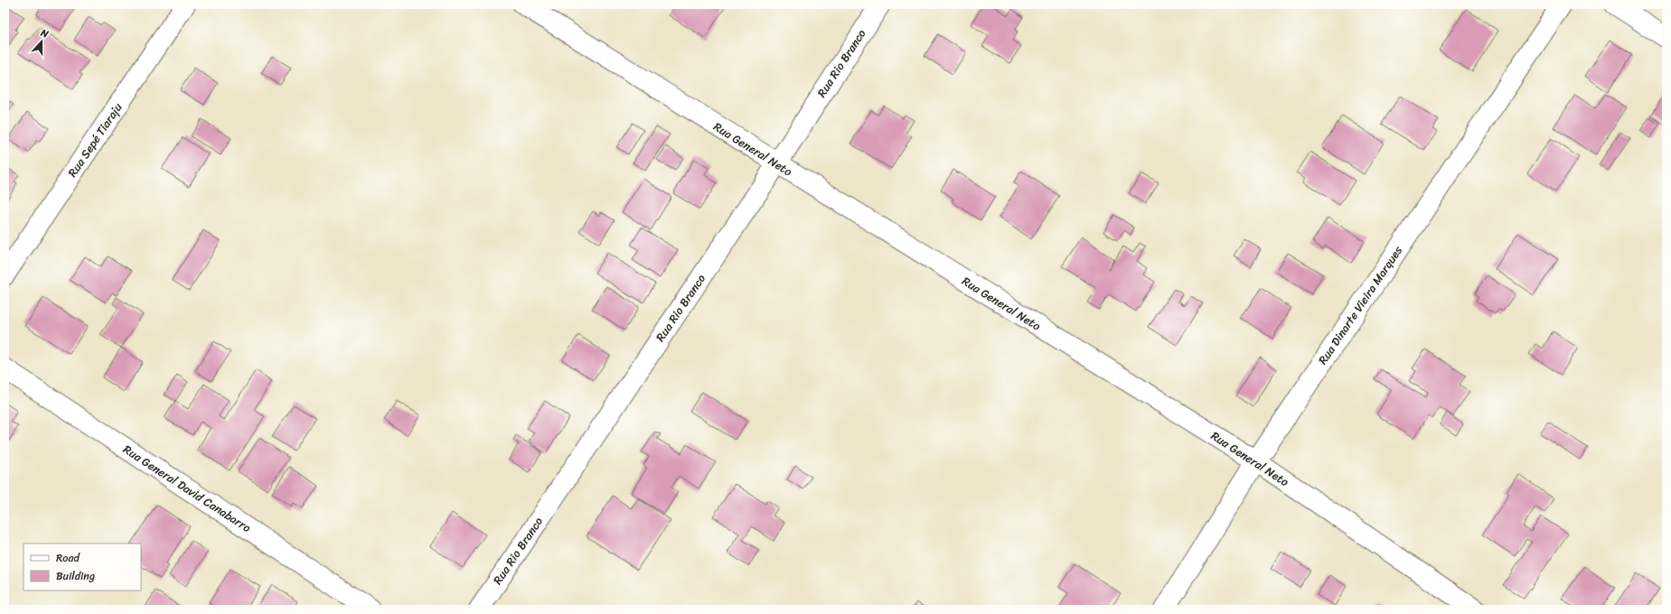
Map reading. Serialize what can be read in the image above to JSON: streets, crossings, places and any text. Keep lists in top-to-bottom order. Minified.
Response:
{"streets":{"street":["Rua Rio Branco","Rua Sepé Tiaraju","Rua General Neto","Rua Dinarte Vieira Marques","Rua General David Canabarro"]},"crossings":[["Rua Rio Branco","Rua General Neto"],["Rua General Neto","Rua Dinarte Vieira Marques"]],"legend":["Road","Building"],"north":"top"}
